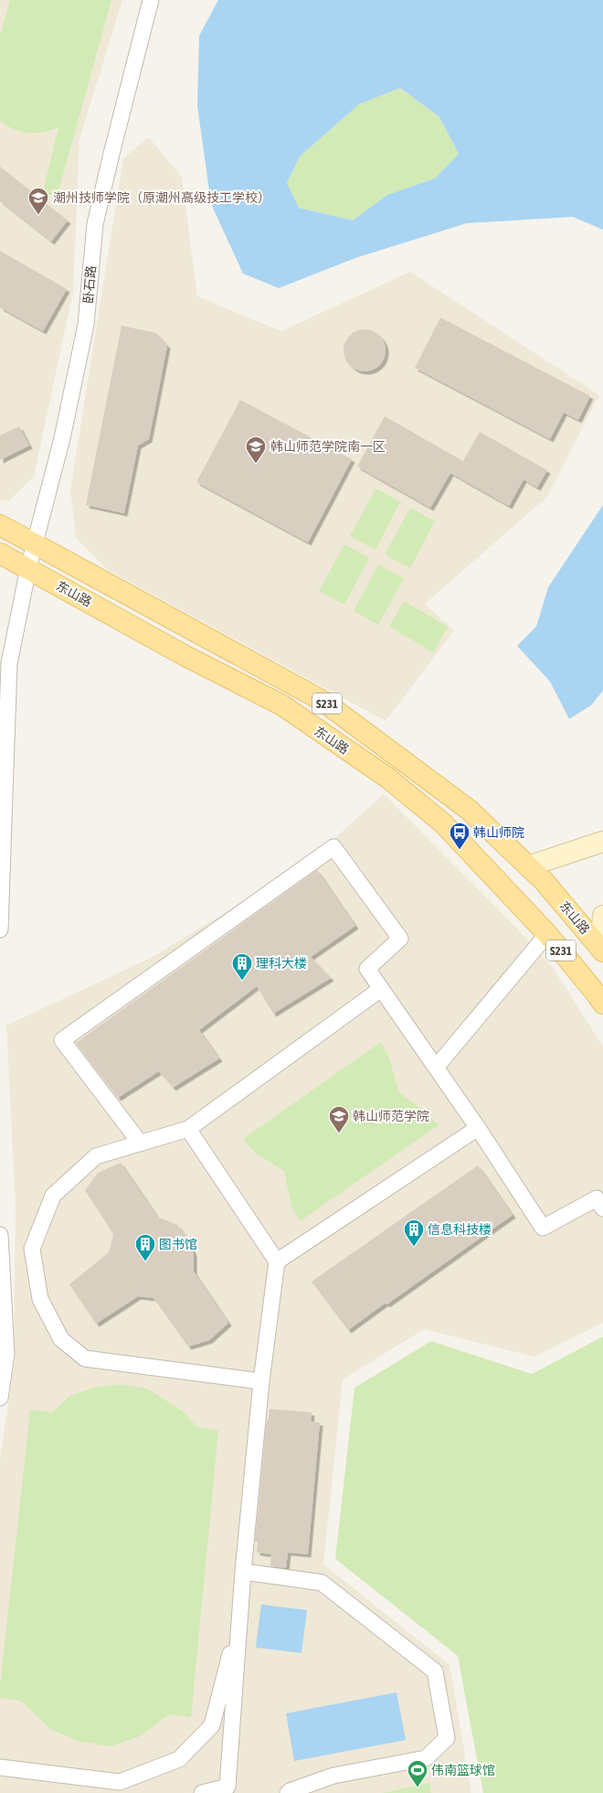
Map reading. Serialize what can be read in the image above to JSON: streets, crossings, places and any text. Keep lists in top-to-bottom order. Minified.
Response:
{"streets":{"main road":["东山路","S231"],"street":["卧石路"]},"crossings":[["卧石路","东山路"]],"places":{"school or university":["潮州技师学院（原潮州高级技工学校）","韩山师范学院南一区","韩山师范学院"],"bus stop":["韩山师院"],"building":["理科大楼","信息科技楼","图书馆"],"sports":["伟南篮球馆"]}}
